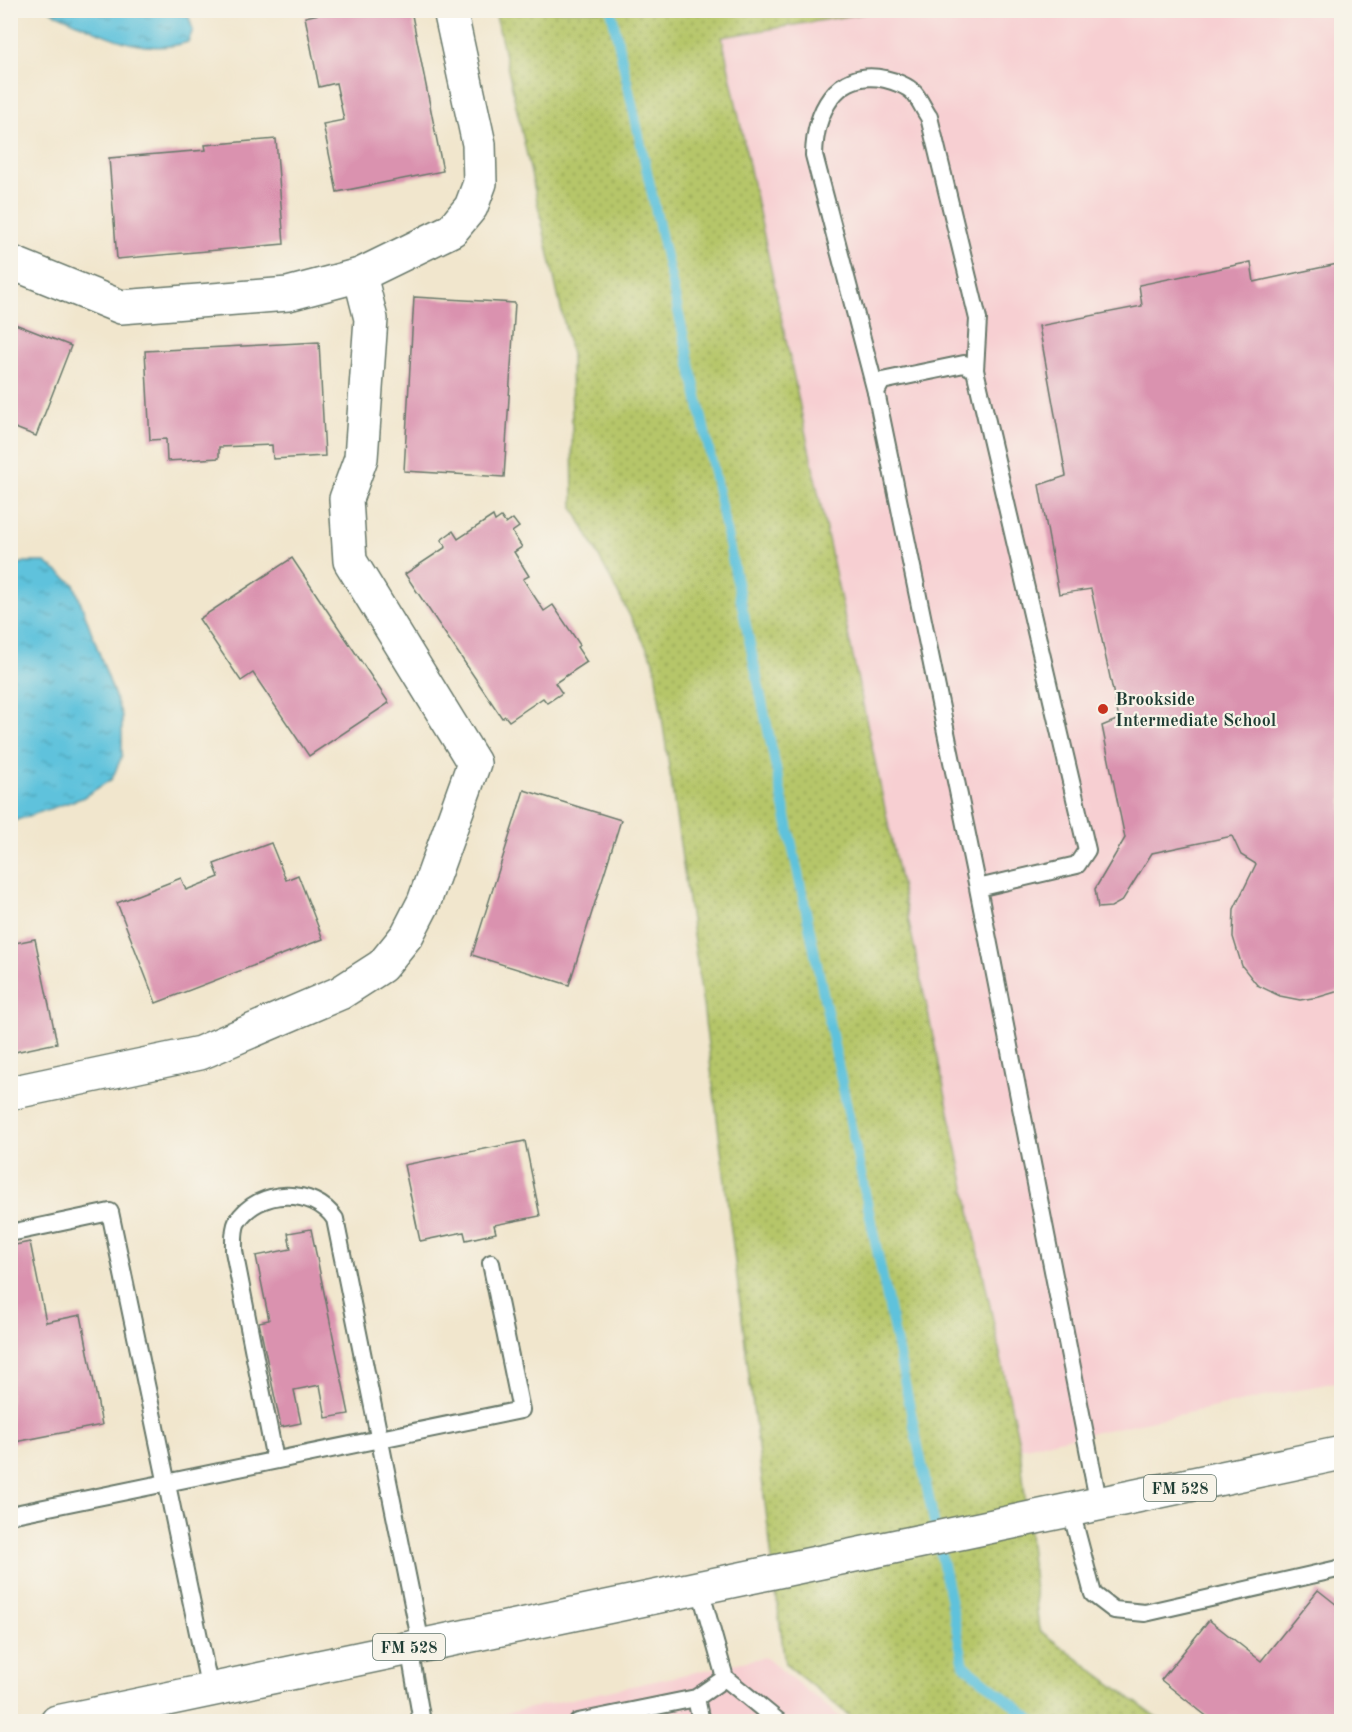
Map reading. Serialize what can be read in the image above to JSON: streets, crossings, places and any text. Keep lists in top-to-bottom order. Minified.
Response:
{"streets":{"street":["FM 528"]},"places":["Brookside Intermediate School"]}
